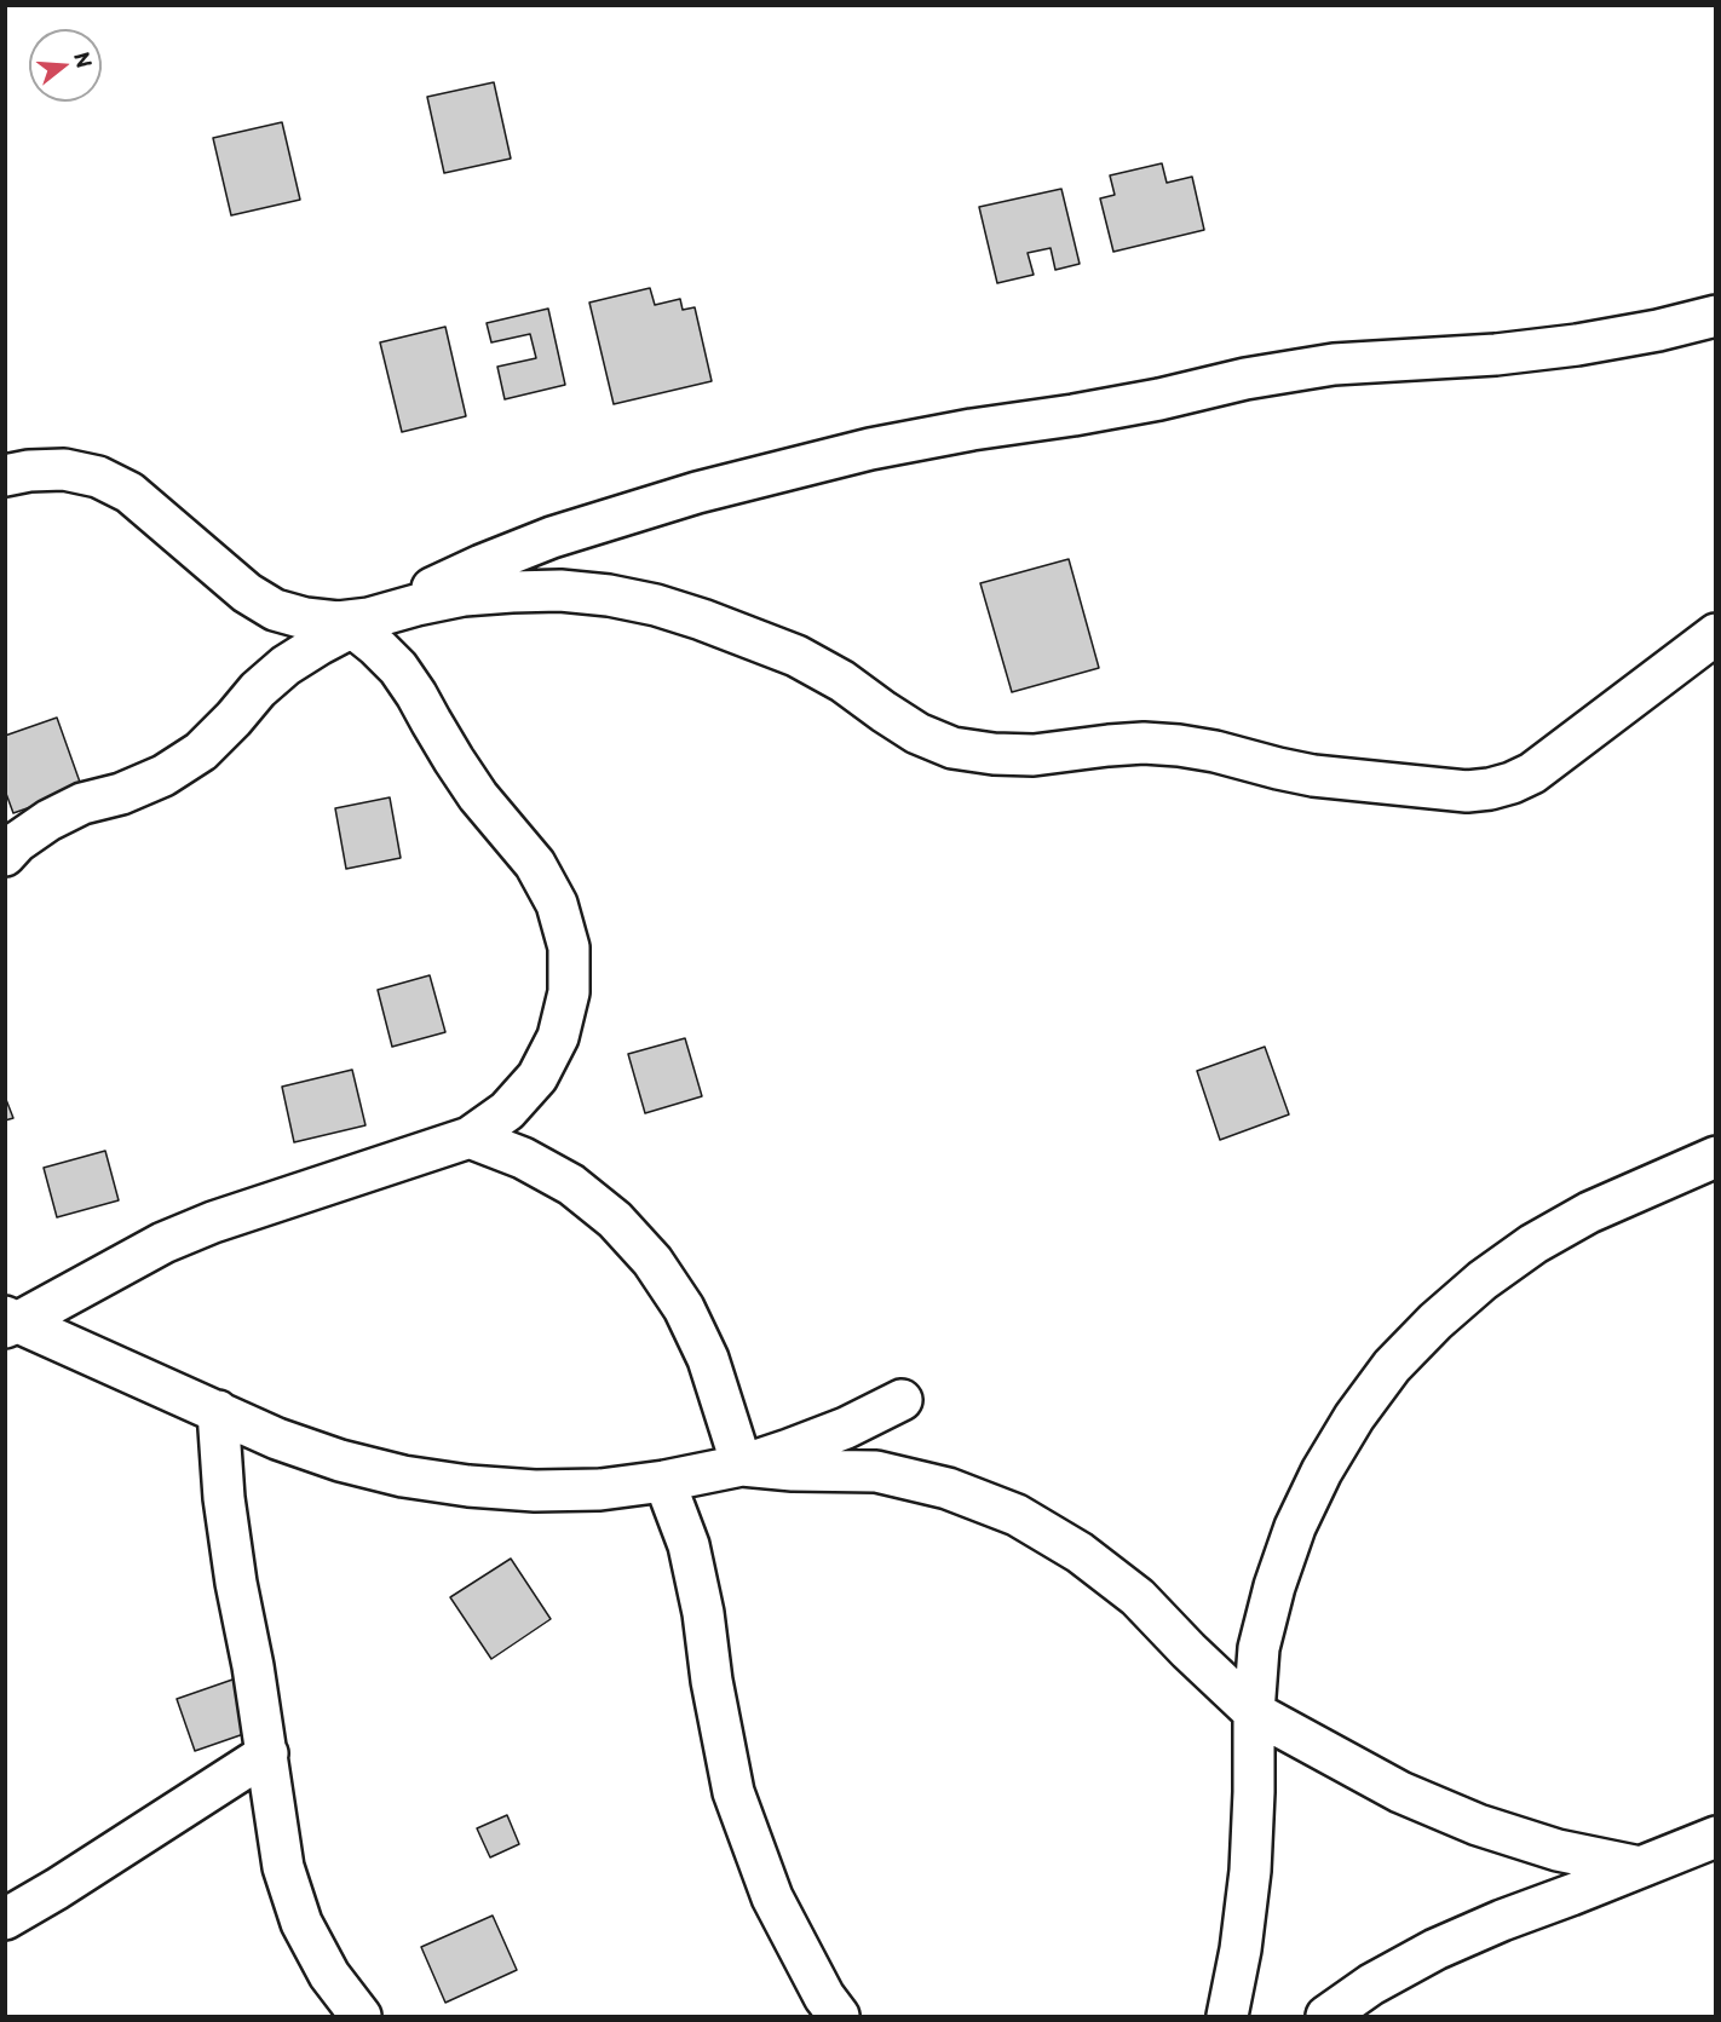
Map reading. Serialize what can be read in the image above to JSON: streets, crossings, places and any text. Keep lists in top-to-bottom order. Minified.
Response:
{"north":"right"}
